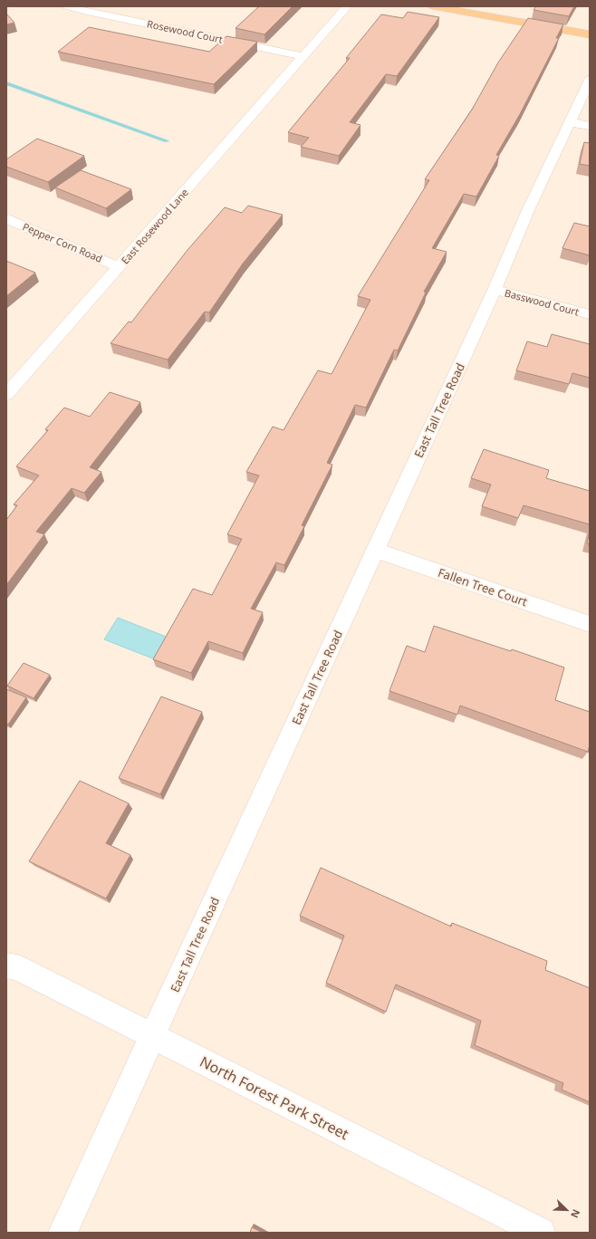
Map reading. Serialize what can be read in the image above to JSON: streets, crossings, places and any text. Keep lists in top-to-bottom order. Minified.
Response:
{"streets":{"street":["Rosewood Court","East Rosewood Lane","Pepper Corn Road","Basswood Court","East Tall Tree Road","Fallen Tree Court","North Forest Park Street"]},"crossings":[["Rosewood Court","East Rosewood Lane"],["East Rosewood Lane","Pepper Corn Road"],["Basswood Court","East Tall Tree Road"],["East Tall Tree Road","Fallen Tree Court"],["East Tall Tree Road","North Forest Park Street"]],"north":"bottom right"}
